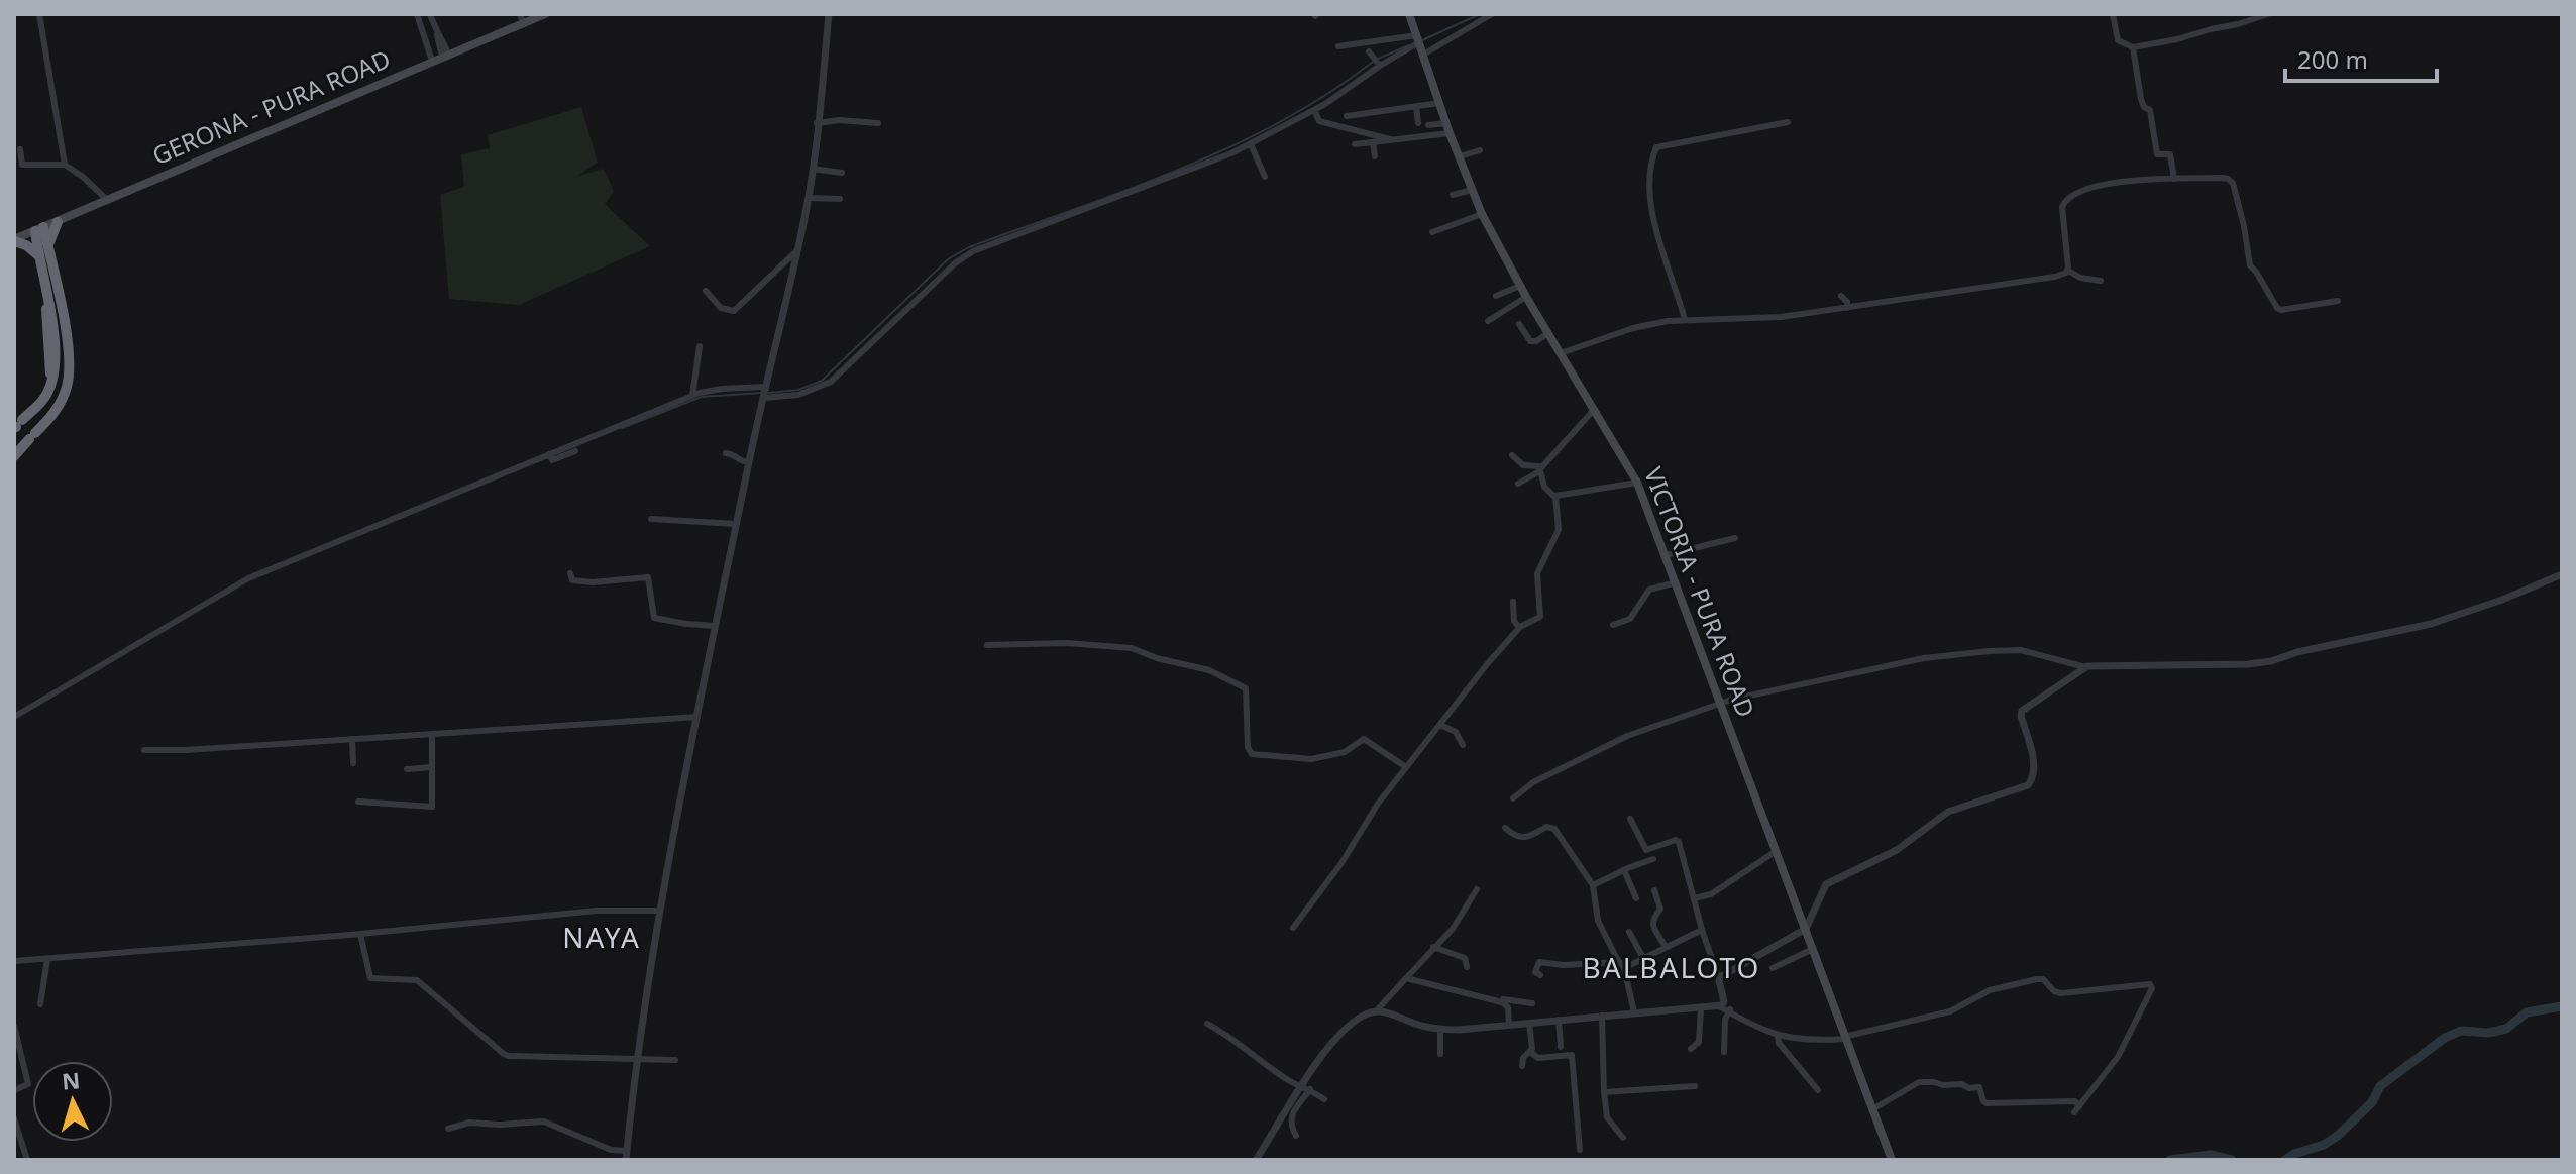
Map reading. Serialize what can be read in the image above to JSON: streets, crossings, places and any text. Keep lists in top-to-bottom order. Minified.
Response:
{"streets":{"main road":["GERONA - PURA ROAD","VICTORIA - PURA ROAD"]},"districts":["NAYA","BALBALOTO"],"scale_bar":"200 m","north":"top"}
